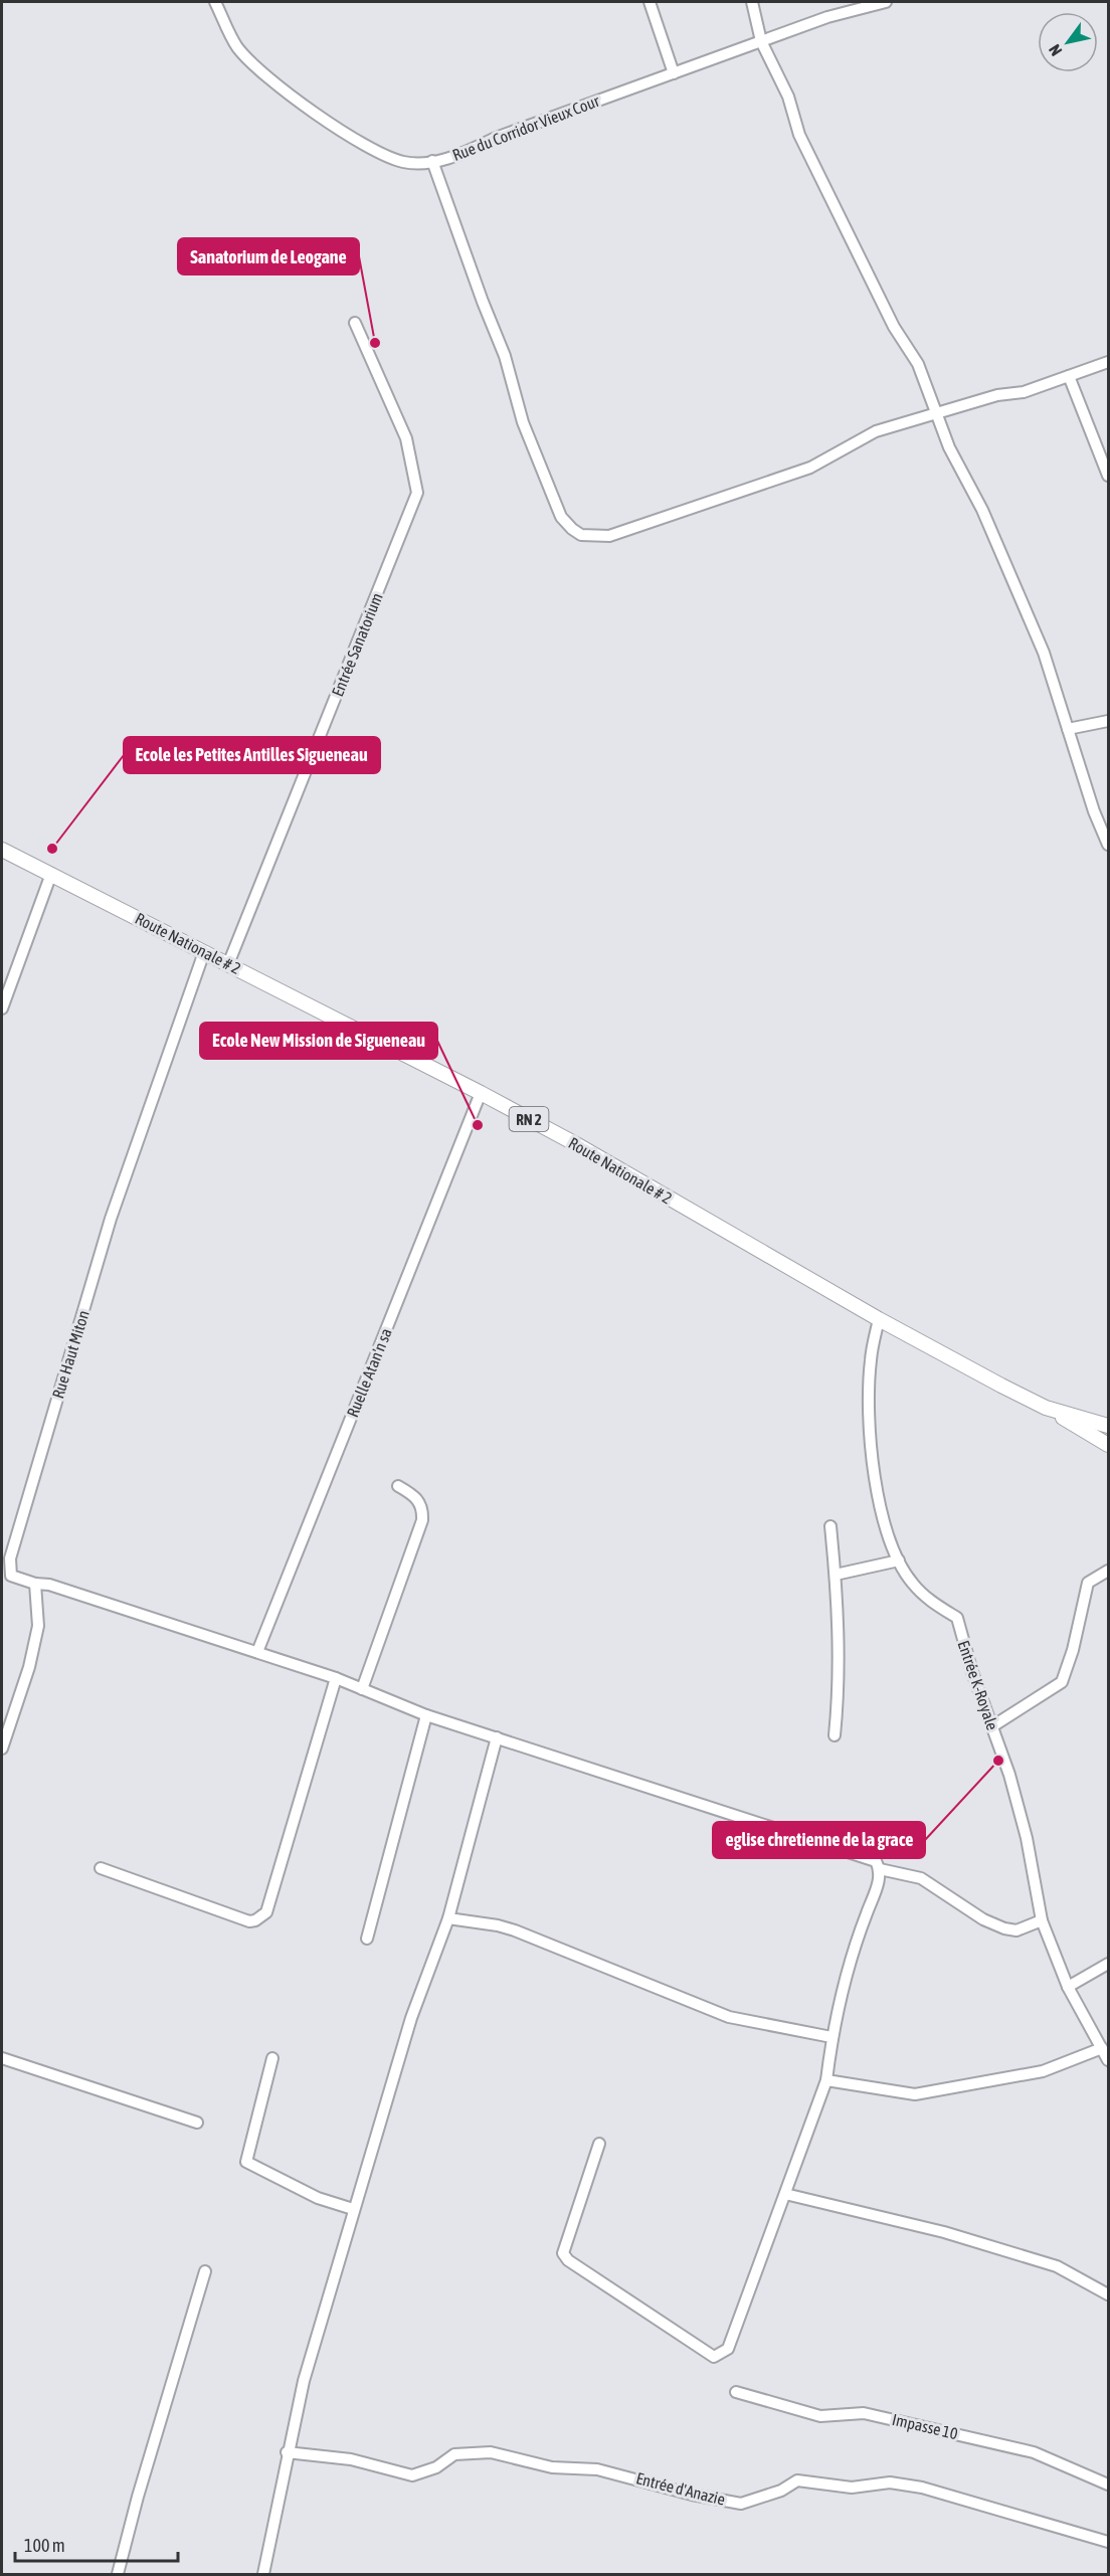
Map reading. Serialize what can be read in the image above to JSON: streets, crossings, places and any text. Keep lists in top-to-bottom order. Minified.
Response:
{"streets":{"main road":["Route Nationale # 2","RN 2"],"street":["Rue du Corridor Vieux Cour","Entrée Sanatorium","Rue Haut Miton","Ruelle Atan'n sa","Entrée K-Royale","Impasse 10","Entrée d'Anazie"]},"crossings":[["Entrée Sanatorium","Route Nationale # 2"],["Route Nationale # 2","Rue Haut Miton"],["Route Nationale # 2","Ruelle Atan'n sa"],["Route Nationale # 2","Entrée K-Royale"],["Rue Haut Miton","Ruelle Atan'n sa"]],"places":["Sanatorium de Leogane","Ecole les Petites Antilles Sigueneau","Ecole New Mission de Sigueneau","eglise chretienne de la grace"],"scale_bar":"100 m","north":"bottom left"}
